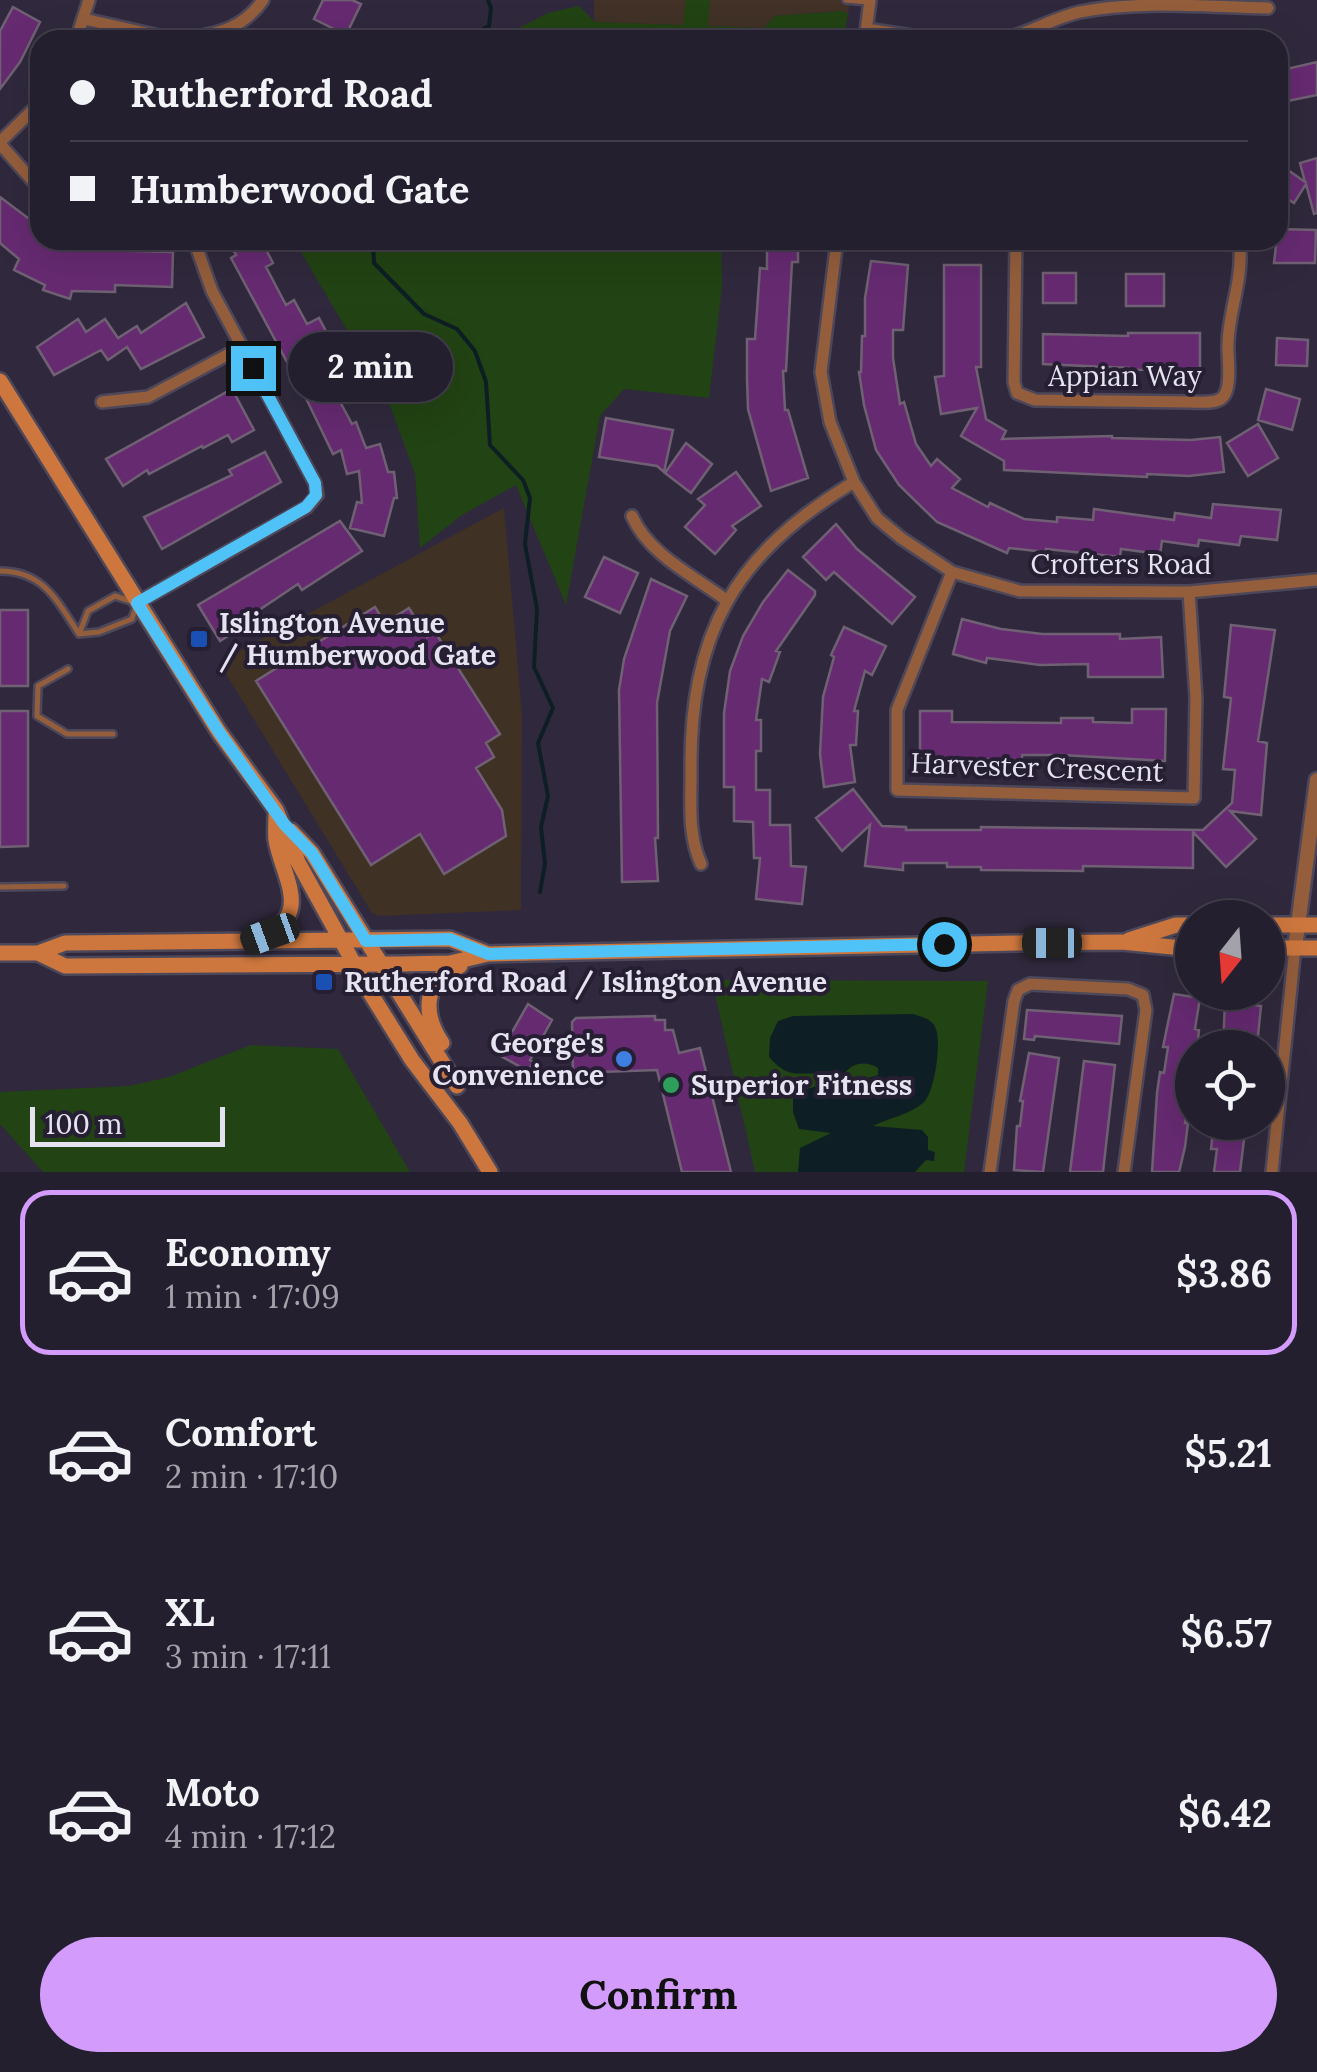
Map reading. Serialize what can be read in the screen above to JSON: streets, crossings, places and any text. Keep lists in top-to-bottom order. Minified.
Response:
{"streets":{"street":["Appian Way","Crofters Road","Harvester Crescent"]},"crossings":[["Crofters Road","Harvester Crescent"]],"places":{"transit":["Islington Avenue / Humberwood Gate","Rutherford Road / Islington Avenue"],"other":["George's Convenience","Superior Fitness"]},"scale_bar":"100 m","north":"bottom","page":{"banner":["Rutherford Road","Humberwood Gate"],"bubble":"2 min","scale":"100 m","list":[{"name":"Economy","note":"1 min · 17:09","value":"$3.86"},{"name":"Comfort","note":"2 min · 17:10","value":"$5.21"},{"name":"XL","note":"3 min · 17:11","value":"$6.57"},{"name":"Moto","note":"4 min · 17:12","value":"$6.42"}],"buttons":"Confirm"}}
